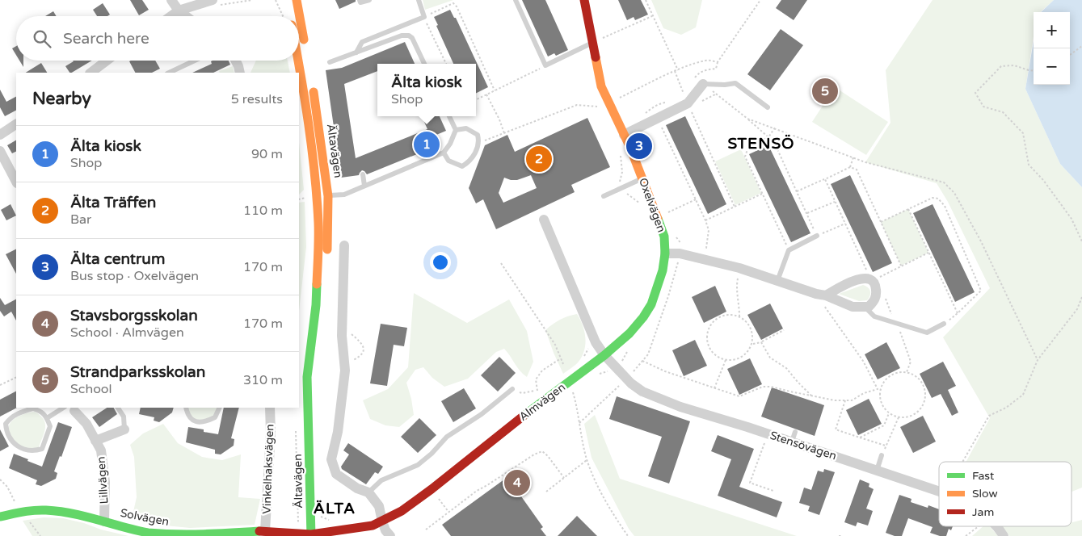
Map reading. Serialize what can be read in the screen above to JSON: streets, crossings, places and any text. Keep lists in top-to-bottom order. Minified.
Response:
{"streets":{"street":["Ältavägen","Oxelvägen","Almvägen","Stensövägen","Vinkelhaksvägen","Lillvägen","Solvägen"]},"crossings":[["Ältavägen","Almvägen"],["Ältavägen","Solvägen"],["Oxelvägen","Almvägen"],["Almvägen","Stensövägen"],["Almvägen","Solvägen"],["Vinkelhaksvägen","Solvägen"],["Lillvägen","Solvägen"]],"districts":["STENSÖ","ÄLTA"],"legend":["Fast","Slow","Jam"],"page":{"map_buttons":["+","−"],"search":"Search here","popup":["Älta kiosk","Shop"],"heading":["Nearby","5 results"],"pins":["5","1","3","2","4"],"list":[{"mark":"1","name":"Älta kiosk","note":"Shop","value":"90 m"},{"mark":"2","name":"Älta Träffen","note":"Bar","value":"110 m"},{"mark":"3","name":"Älta centrum","note":"Bus stop · Oxelvägen","value":"170 m"},{"mark":"4","name":"Stavsborgsskolan","note":"School · Almvägen","value":"170 m"},{"mark":"5","name":"Strandparksskolan","note":"School","value":"310 m"}]}}
